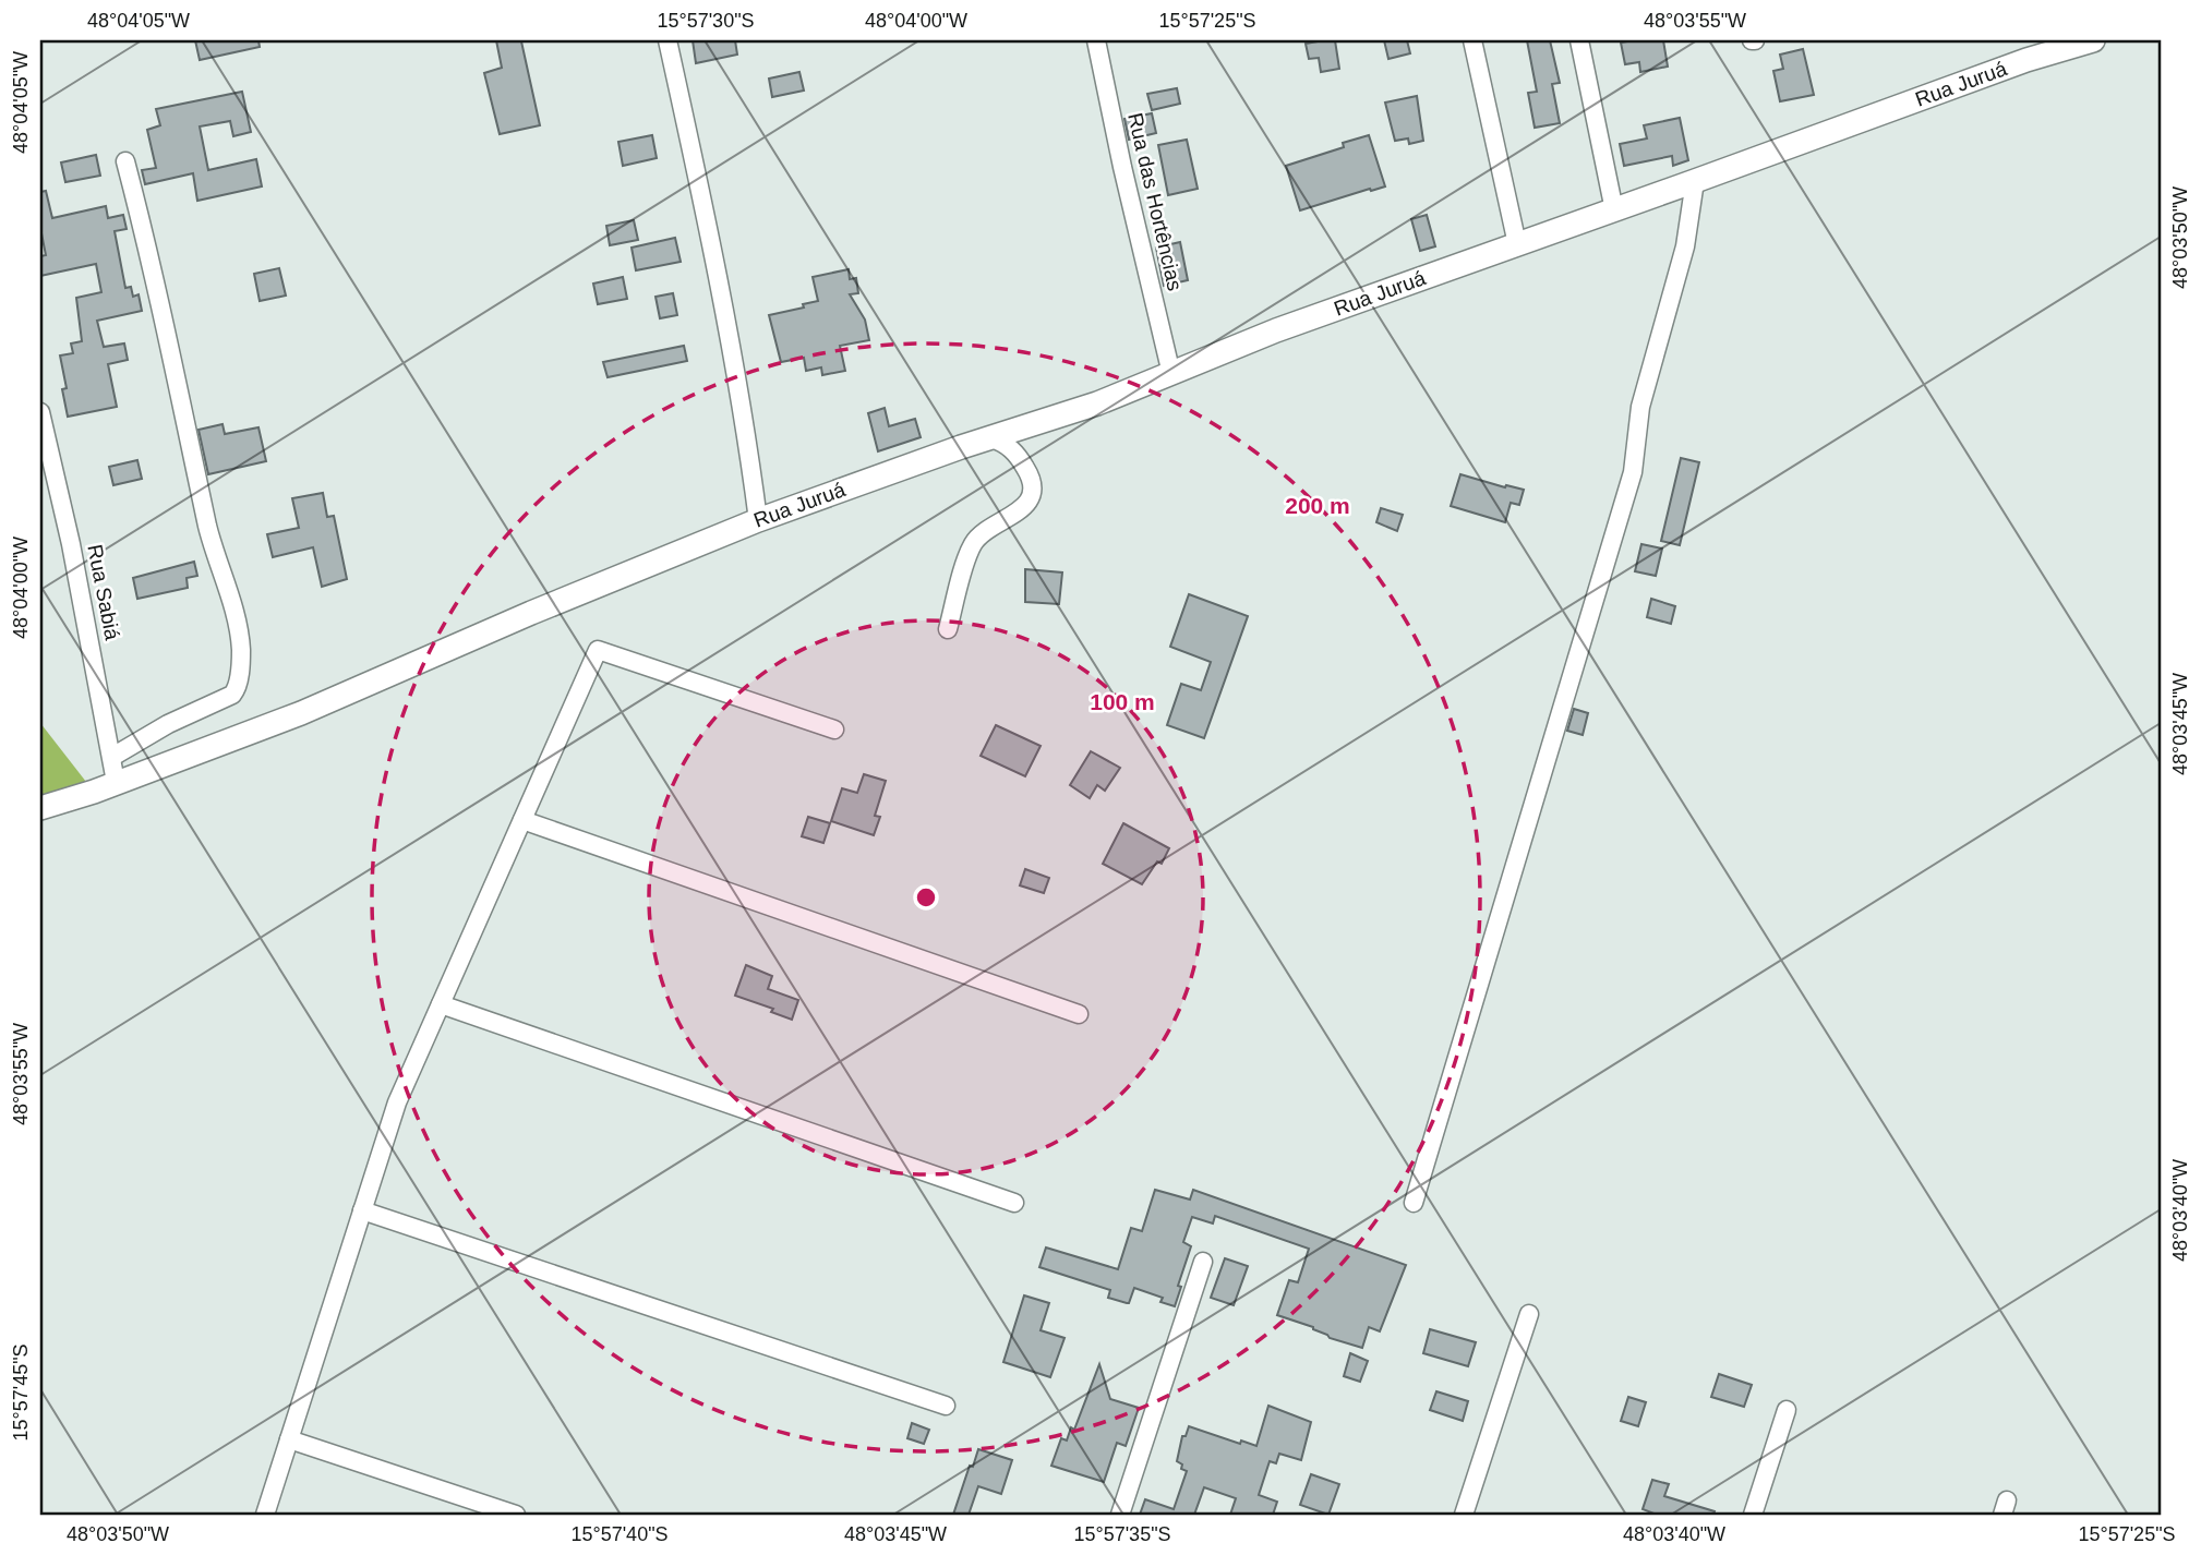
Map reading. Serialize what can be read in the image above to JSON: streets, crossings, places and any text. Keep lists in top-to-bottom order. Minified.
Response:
{"streets":{"street":["Rua Juruá","Rua das Hortências","Rua Sabiá"]},"crossings":[["Rua Juruá","Rua das Hortências"],["Rua Juruá","Rua Sabiá"]],"coordinates":["48°04'05\"W","15°57'30\"S","48°04'00\"W","15°57'25\"S","48°03'55\"W","48°03'50\"W","48°03'45\"W","48°03'40\"W","15°57'45\"S","15°57'40\"S","15°57'35\"S"],"rings":["200 m","100 m"]}
